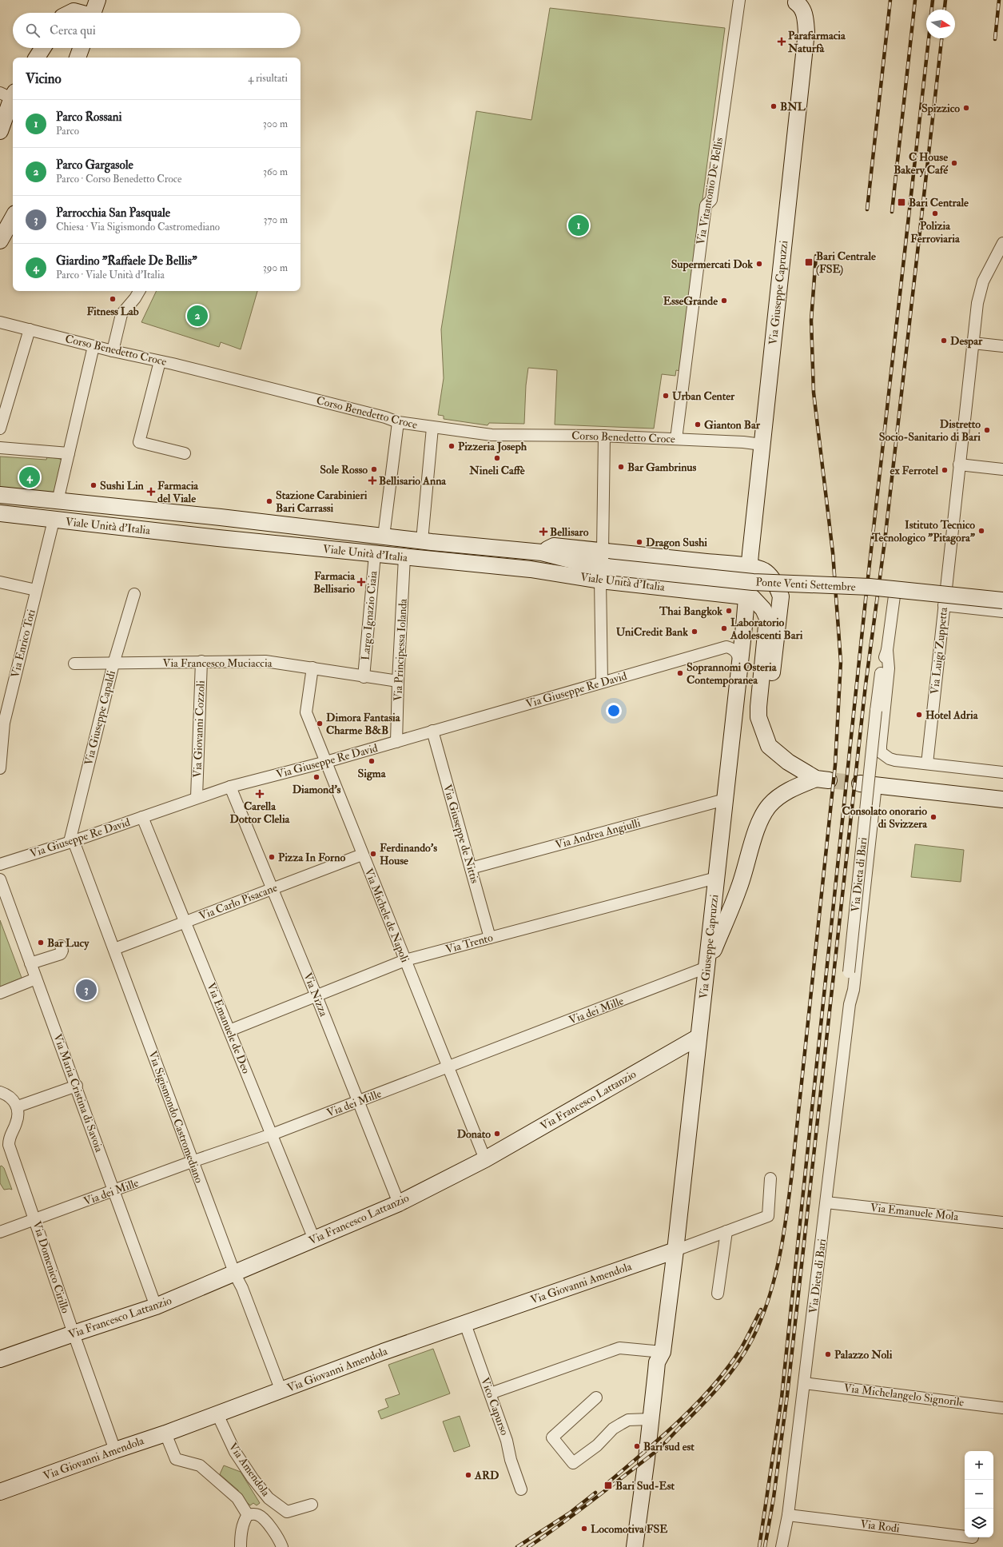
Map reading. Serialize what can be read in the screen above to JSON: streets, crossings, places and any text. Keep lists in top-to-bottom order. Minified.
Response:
{"streets":{"main road":["Via Giuseppe Capruzzi","Viale Unità d'Italia","Ponte Venti Settembre","Via Francesco Lattanzio","Via Giovanni Amendola"],"street":["Via Vitantonio De Bellis","Corso Benedetto Croce","Largo Ignazio Ciaia","Via Enrico Toti","Via Principessa Iolanda","Via Luigi Zuppetta","Via Francesco Muciaccia","Via Giuseppe Re David","Via Giuseppe Capaldi","Via Giovanni Cozzoli","Via Giuseppe de Nittis","Via Andrea Angiulli","Via Dieta di Bari","Via Carlo Pisacane","Via Michele de Napoli","Via Trento","Via Nizza","Via dei Mille","Via Emanuele de Deo","Via Maria Cristina di Savoia","Via Sigismondo Castromediano","Via Emanuele Mola","Via Domenico Cirillo","Via Michelangelo Signorile","Vico Capurso","Via Amendola","Via Rodi"]},"crossings":[["Via Vitantonio De Bellis","Corso Benedetto Croce"],["Via Giuseppe Capruzzi","Corso Benedetto Croce"],["Via Giuseppe Capruzzi","Viale Unità d'Italia"],["Via Giuseppe Capruzzi","Via Giuseppe Re David"],["Via Giuseppe Capruzzi","Via Andrea Angiulli"],["Via Giuseppe Capruzzi","Via Trento"],["Via Giuseppe Capruzzi","Via dei Mille"],["Via Giuseppe Capruzzi","Via Francesco Lattanzio"],["Via Giuseppe Capruzzi","Via Giovanni Amendola"],["Viale Unità d'Italia","Ponte Venti Settembre"],["Viale Unità d'Italia","Largo Ignazio Ciaia"],["Viale Unità d'Italia","Via Enrico Toti"],["Viale Unità d'Italia","Via Principessa Iolanda"],["Largo Ignazio Ciaia","Via Francesco Muciaccia"],["Via Principessa Iolanda","Via Francesco Muciaccia"],["Via Principessa Iolanda","Via Giuseppe Re David"],["Via Luigi Zuppetta","Via Dieta di Bari"],["Via Francesco Muciaccia","Via Giuseppe Capaldi"],["Via Francesco Muciaccia","Via Giovanni Cozzoli"],["Via Francesco Muciaccia","Via Michele de Napoli"],["Via Giuseppe Re David","Via Giuseppe Capaldi"],["Via Giuseppe Re David","Via Giovanni Cozzoli"],["Via Giuseppe Re David","Via Giuseppe de Nittis"],["Via Giuseppe Re David","Via Michele de Napoli"],["Via Giuseppe Re David","Via Nizza"],["Via Giuseppe Re David","Via Emanuele de Deo"],["Via Giuseppe Re David","Via Sigismondo Castromediano"],["Via Giuseppe Capaldi","Via Sigismondo Castromediano"],["Via Giuseppe de Nittis","Via Andrea Angiulli"],["Via Giuseppe de Nittis","Via Trento"],["Via Dieta di Bari","Via Emanuele Mola"],["Via Dieta di Bari","Via Michelangelo Signorile"],["Via Dieta di Bari","Via Rodi"],["Via Carlo Pisacane","Via Michele de Napoli"],["Via Carlo Pisacane","Via Nizza"],["Via Carlo Pisacane","Via Emanuele de Deo"],["Via Carlo Pisacane","Via Sigismondo Castromediano"],["Via Michele de Napoli","Via Trento"],["Via Michele de Napoli","Via dei Mille"],["Via Michele de Napoli","Via Francesco Lattanzio"],["Via Trento","Via Nizza"],["Via Trento","Via Emanuele de Deo"],["Via Nizza","Via dei Mille"],["Via Nizza","Via Francesco Lattanzio"],["Via dei Mille","Via Emanuele de Deo"],["Via dei Mille","Via Maria Cristina di Savoia"],["Via dei Mille","Via Sigismondo Castromediano"],["Via dei Mille","Via Domenico Cirillo"],["Via Emanuele de Deo","Via Francesco Lattanzio"],["Via Maria Cristina di Savoia","Via Francesco Lattanzio"],["Via Francesco Lattanzio","Via Sigismondo Castromediano"],["Via Francesco Lattanzio","Via Domenico Cirillo"],["Via Sigismondo Castromediano","Via Giovanni Amendola"],["Via Domenico Cirillo","Via Giovanni Amendola"],["Via Giovanni Amendola","Vico Capurso"],["Via Giovanni Amendola","Via Amendola"]],"places":{"health":["Parafarmacia Naturfà","Bellisario Anna","Farmacia del Viale","Bellisaro","Farmacia Bellisario","Carella Dottor Clelia"],"other":["BNL","Spizzico","C House Bakery Café","Polizia Ferroviaria","Supermercati Dok","Fitness Lab","EsseGrande","Despar","Urban Center","Gianton Bar","Distretto Socio-Sanitario di Bari","Pizzeria Joseph","Nineli Caffè","Bar Gambrinus","Sole Rosso","ex Ferrotel","Sushi Lin","Stazione Carabinieri Bari Carrassi","Istituto Tecnico Tecnologico \"Pitagora\"","Dragon Sushi","Thai Bangkok","Laboratorio Adolescenti Bari","UniCredit Bank","Soprannomi Osteria Contemporanea","Hotel Adria","Dimora Fantasia Charme B&B","Sigma","Diamond's","Consolato onorario di Svizzera","Ferdinando's House","Pizza In Forno","Bar Lucy","Donato","Palazzo Noli","Bari sud est","ARD","Locomotiva FSE"],"transit":["Bari Centrale","Bari Centrale (FSE)","Bari Sud-Est"]},"north":"right","page":{"search":"Cerca qui","heading":["Vicino","4 risultati"],"list":[{"mark":"1","name":"Parco Rossani","note":"Parco","value":"300 m"},{"mark":"2","name":"Parco Gargasole","note":"Parco · Corso Benedetto Croce","value":"360 m"},{"mark":"3","name":"Parrocchia San Pasquale","note":"Chiesa · Via Sigismondo Castromediano","value":"370 m"},{"mark":"4","name":"Giardino \"Raffaele De Bellis\"","note":"Parco · Viale Unità d'Italia","value":"390 m"}],"pins":["1","2","4","3"],"map_buttons":["+","−"]}}
